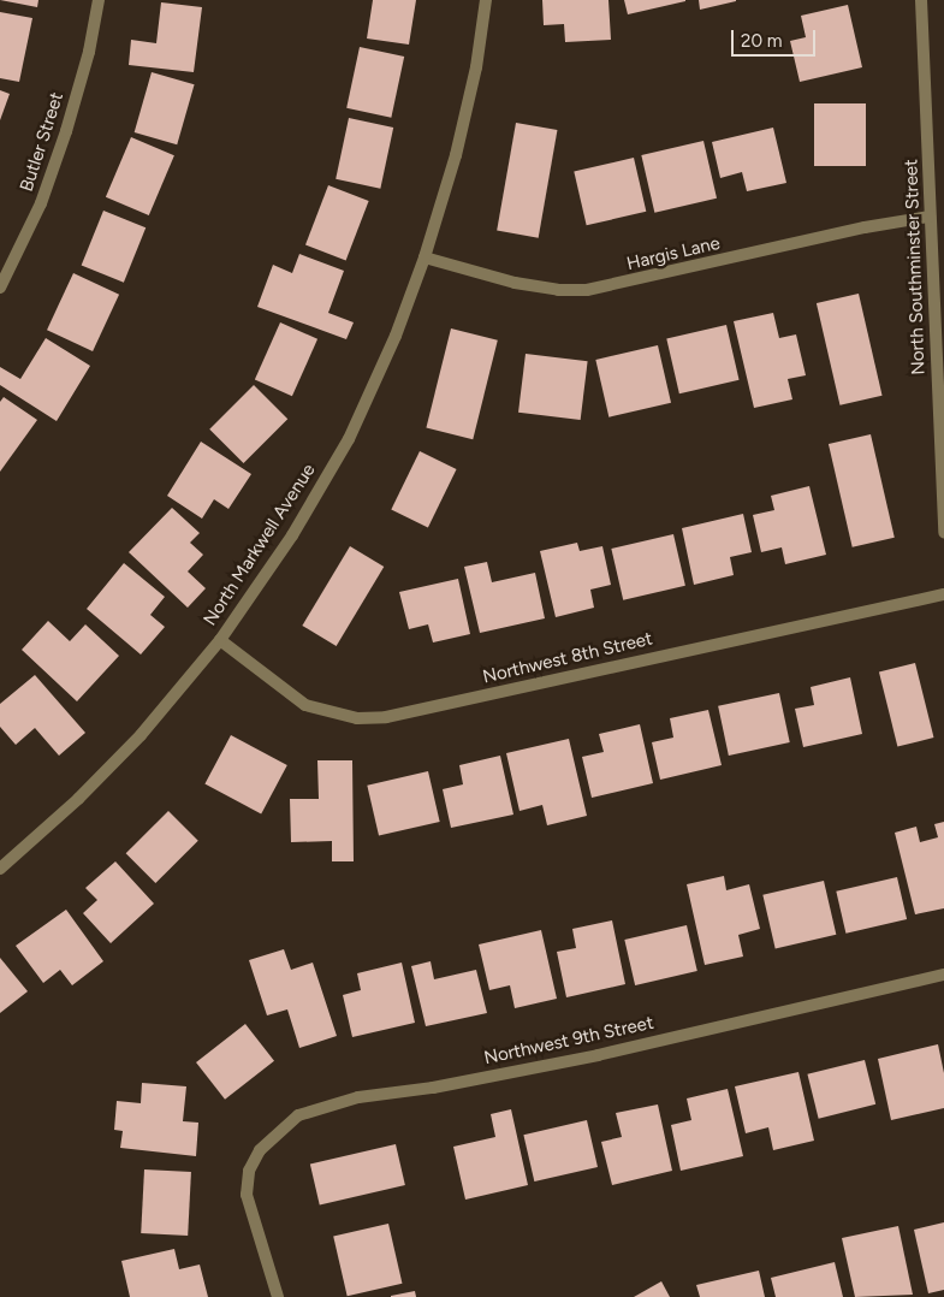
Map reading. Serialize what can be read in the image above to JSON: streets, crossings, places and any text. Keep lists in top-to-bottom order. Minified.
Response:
{"streets":{"street":["Butler Street","Hargis Lane","North Southminster Street","North Markwell Avenue","Northwest 8th Street","Northwest 9th Street"]},"crossings":[["Hargis Lane","North Southminster Street"],["Hargis Lane","North Markwell Avenue"],["North Markwell Avenue","Northwest 8th Street"]],"scale_bar":"20 m"}
